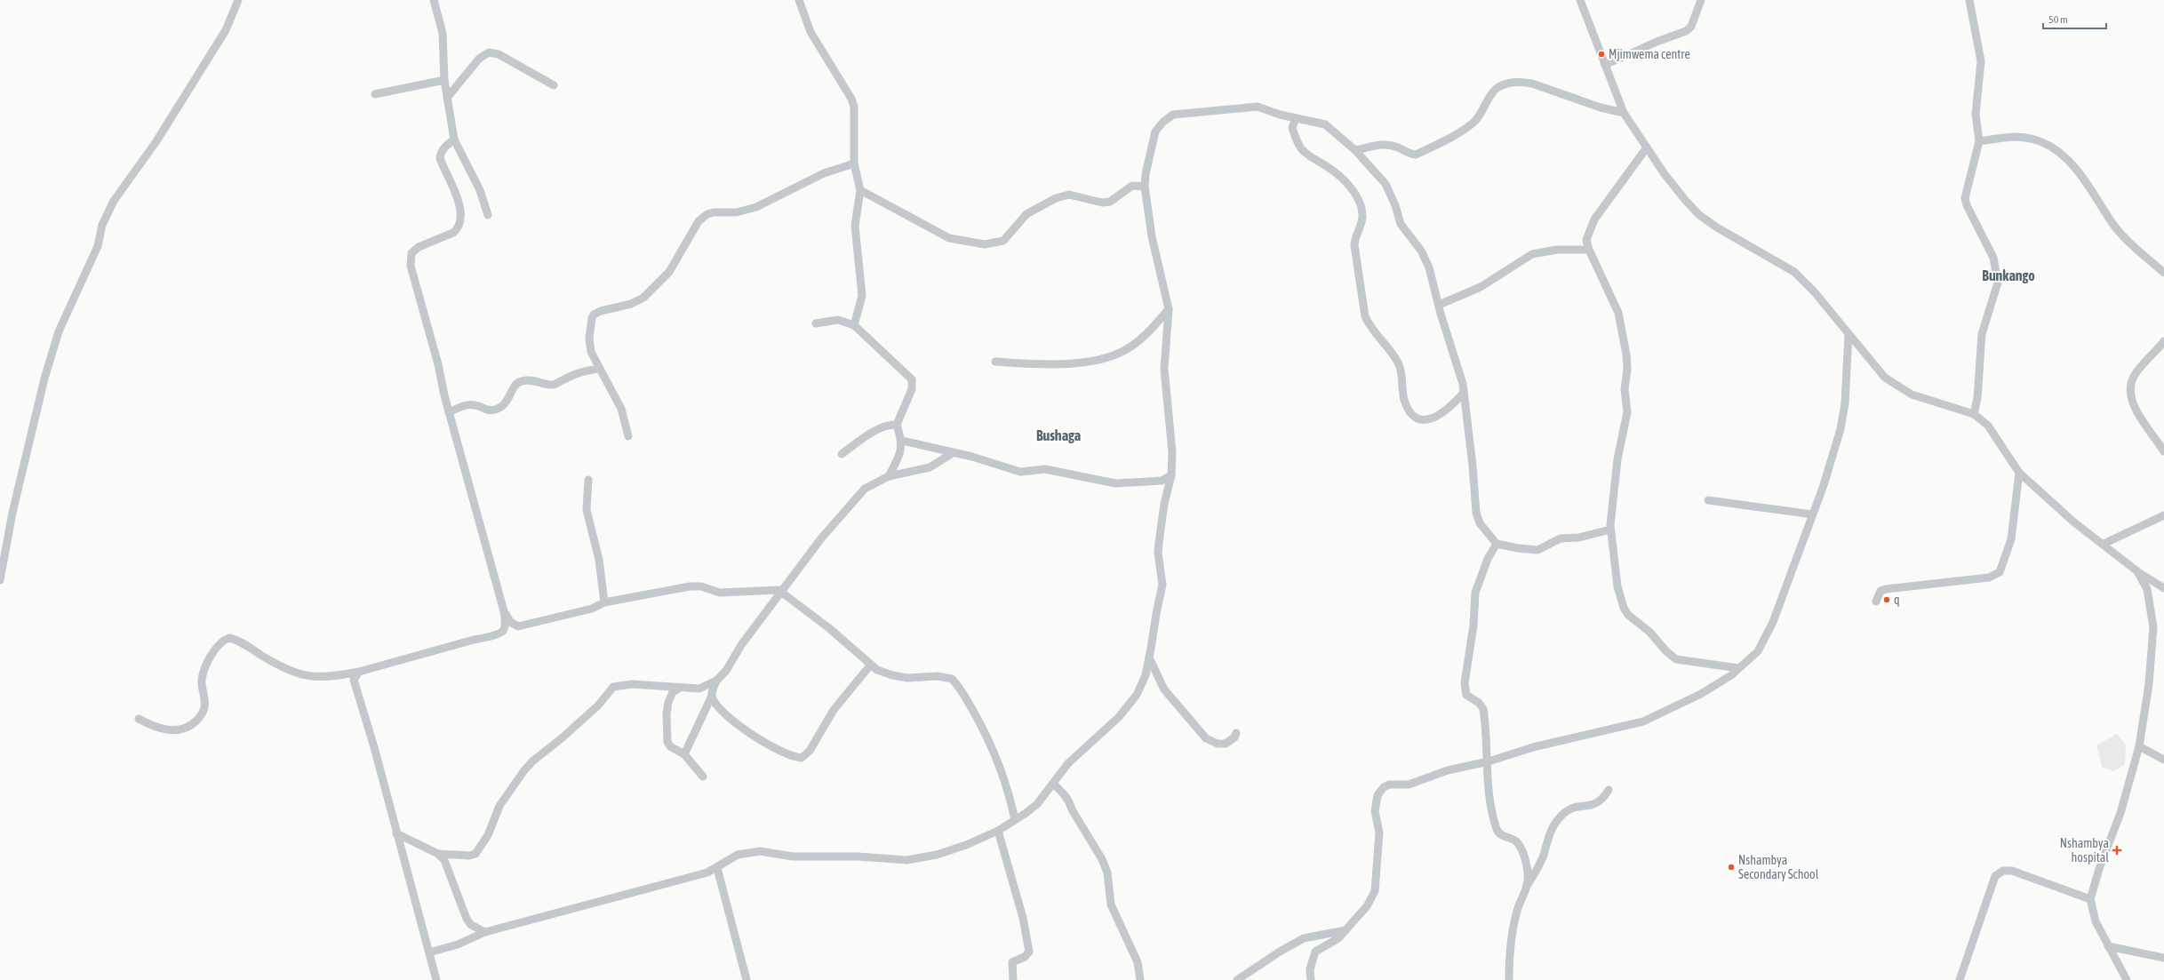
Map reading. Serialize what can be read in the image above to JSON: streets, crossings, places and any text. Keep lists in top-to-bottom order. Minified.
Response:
{"districts":["Bunkango","Bushaga"],"places":{"other":["Mjimwema centre","q","Nshambya Secondary School"],"health":["Nshambya hospital"]},"scale_bar":"50 m"}
